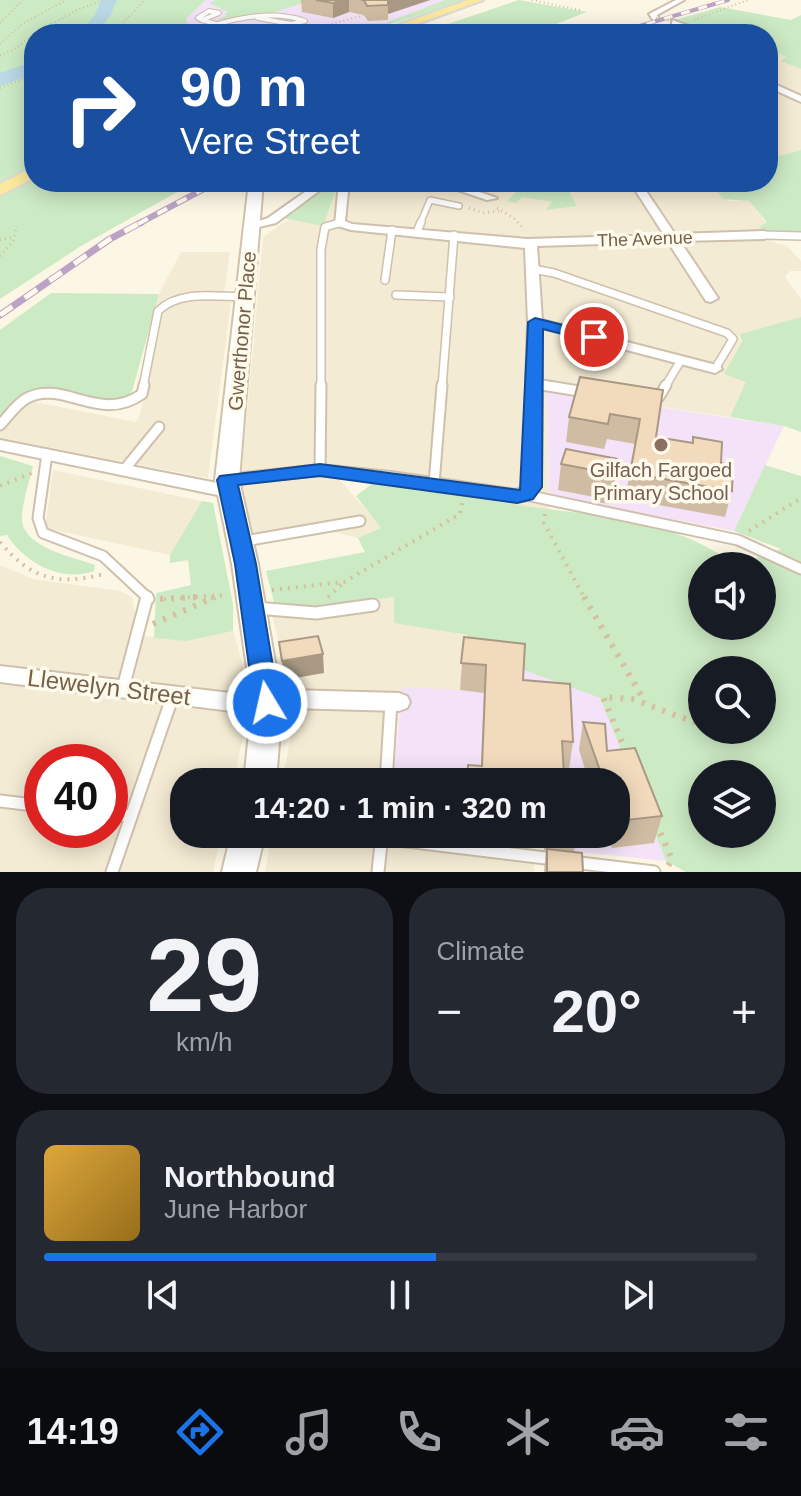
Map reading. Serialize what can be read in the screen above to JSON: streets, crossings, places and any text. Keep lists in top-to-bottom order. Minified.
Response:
{"streets":{"street":["The Avenue","Gwerthonor Place","Llewelyn Street"]},"places":["Gilfach Fargoed Primary School"],"page":{"turn":["90 m","Vere Street"],"limit":"40","trip":"14:20 · 1 min · 320 m","tile":[["29","km/h"],"Climate"],"heat":["−","20°","+"],"song":["Northbound","June Harbor"],"tabs":"14:19"}}
